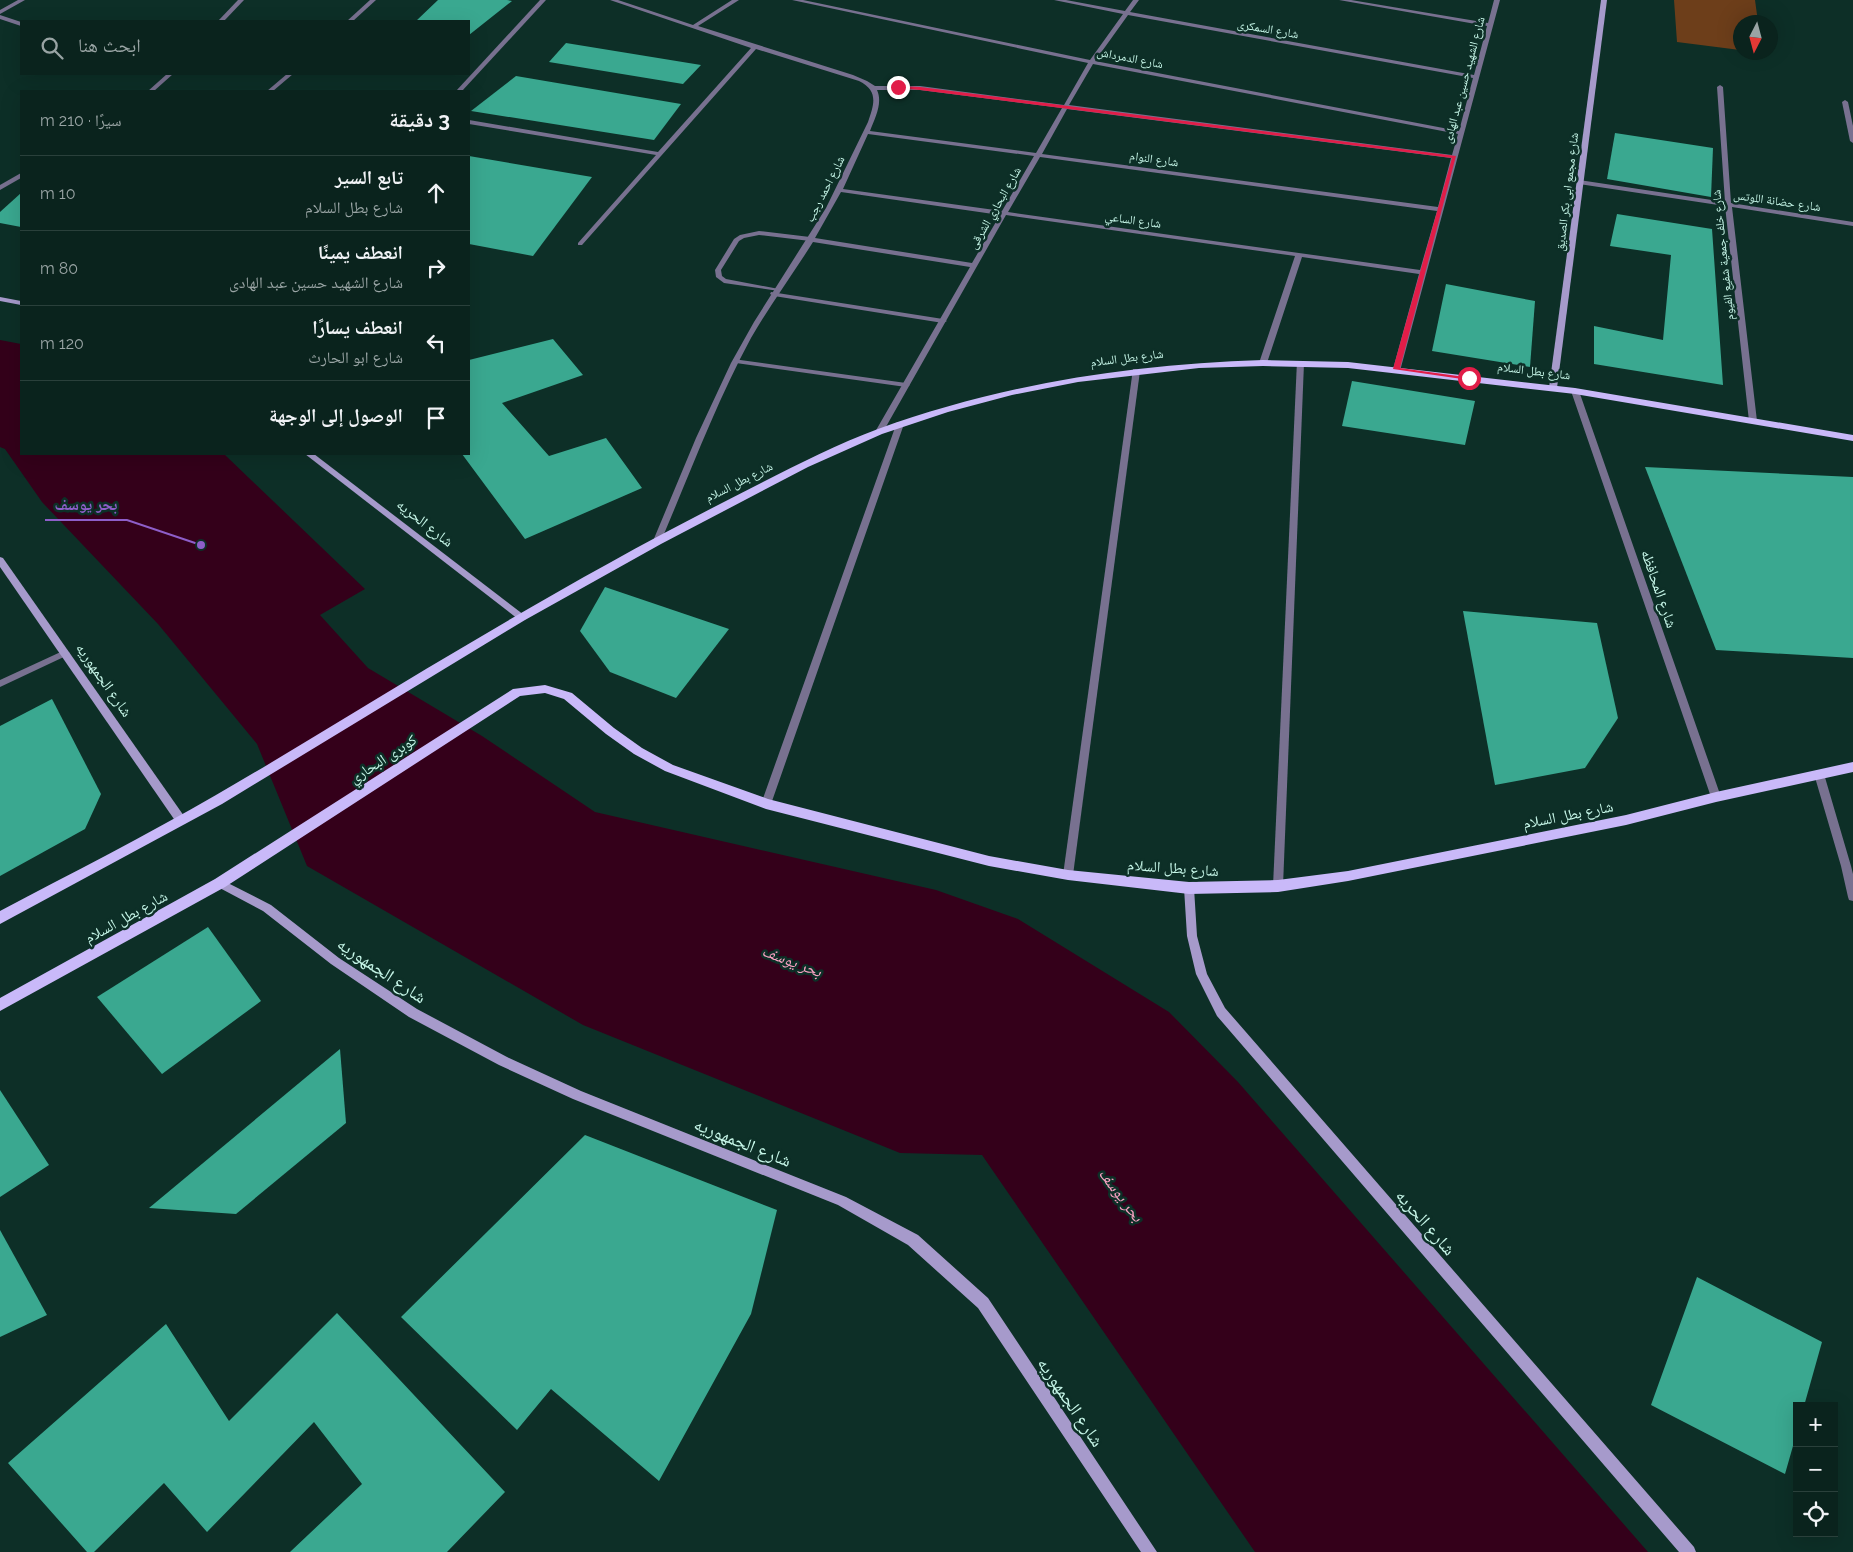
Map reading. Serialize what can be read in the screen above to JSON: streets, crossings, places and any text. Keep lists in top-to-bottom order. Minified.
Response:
{"streets":{"main road":["شارع بطل السلام","كوبرى البحاري"],"street":["شارع السمكرى","شارع الدمرداش","شارع الشهيد حسين عبد الهادى","شارع النوام","شارع احمد رجب","شارع مجمع ابى بكر الصديق","شارع حضانة اللوتس","شارع البحاري الشرقى","شارع الساعي","شارع خلف جمعية شفيع الفيوم","شارع الحريه","شارع المحافظه","شارع الجمهوريه"]},"crossings":[["شارع السمكرى","شارع الشهيد حسين عبد الهادى"],["شارع السمكرى","شارع البحاري الشرقى"],["شارع الدمرداش","شارع الشهيد حسين عبد الهادى"],["شارع الدمرداش","شارع البحاري الشرقى"],["شارع الشهيد حسين عبد الهادى","شارع النوام"],["شارع الشهيد حسين عبد الهادى","شارع الساعي"],["شارع الشهيد حسين عبد الهادى","شارع بطل السلام"],["شارع النوام","شارع احمد رجب"],["شارع النوام","شارع البحاري الشرقى"],["شارع احمد رجب","شارع الساعي"],["شارع احمد رجب","شارع بطل السلام"],["شارع مجمع ابى بكر الصديق","شارع حضانة اللوتس"],["شارع مجمع ابى بكر الصديق","شارع بطل السلام"],["شارع حضانة اللوتس","شارع خلف جمعية شفيع الفيوم"],["شارع البحاري الشرقى","شارع الساعي"],["شارع البحاري الشرقى","شارع بطل السلام"],["شارع خلف جمعية شفيع الفيوم","شارع بطل السلام"],["شارع بطل السلام","شارع الحريه"],["شارع بطل السلام","شارع المحافظه"],["شارع بطل السلام","شارع الجمهوريه"],["شارع بطل السلام","كوبرى البحاري"]],"water":["بحر يوسف"],"places":["بحر يوسف"],"north":"bottom","page":{"search":"ابحث هنا","heading":["3 دقيقة","سيرًا · 210 m"],"list":[["تابع السير","شارع بطل السلام","10 m"],["انعطف يمينًا","شارع الشهيد حسين عبد الهادى","80 m"],["انعطف يسارًا","شارع ابو الحارث","120 m"],"الوصول إلى الوجهة"],"map_buttons":["+","−"]}}
